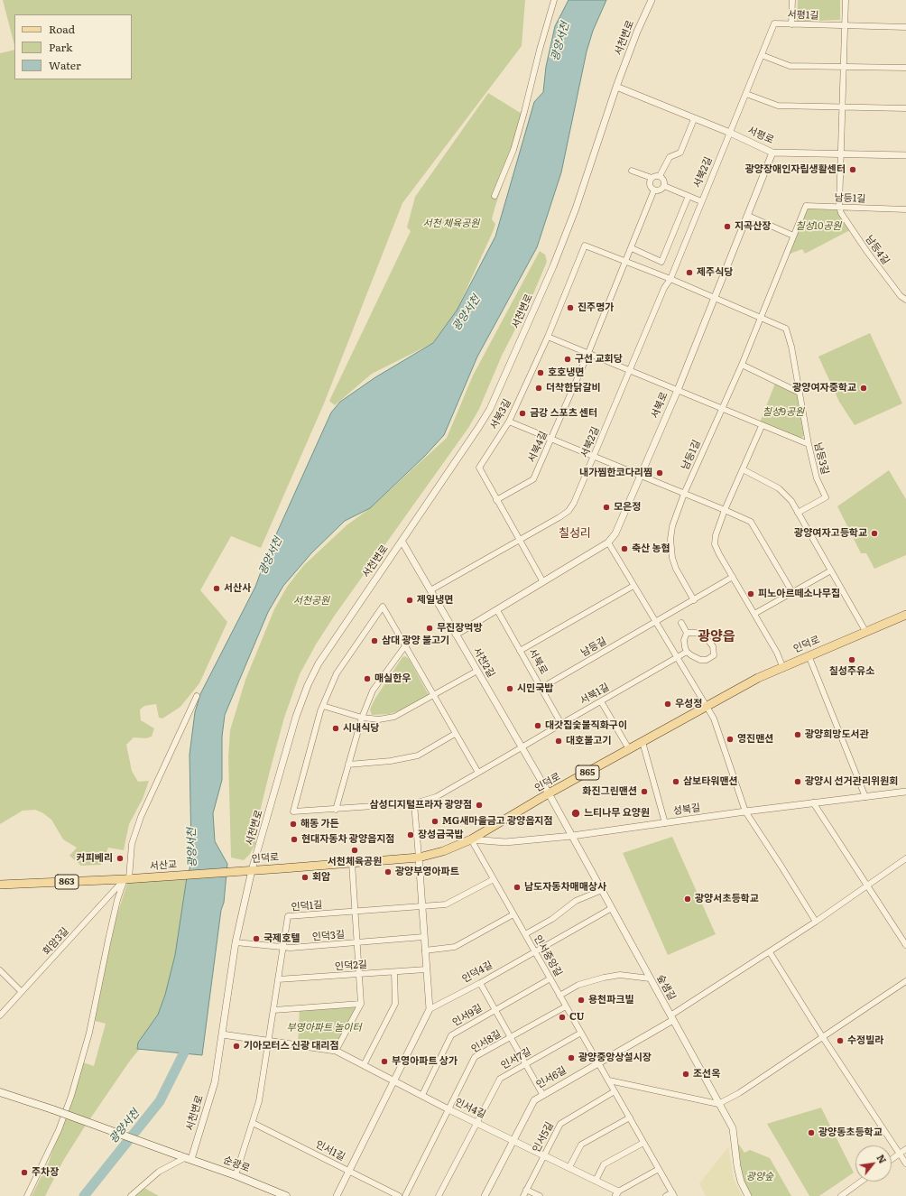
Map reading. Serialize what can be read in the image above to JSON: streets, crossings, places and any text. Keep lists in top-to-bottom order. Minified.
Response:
{"streets":{"main road":["인덕로","865","서산교","863","순광로"],"street":["서평1길","서천변로","서평로","서북2길","남등1길","남등4길","서북로","서북3길","서북4길","남등3길","남등길","서천2길","서북1길","성북길","인덕1길","인덕3길","회암3길","인서중앙길","인덕2길","인덕4길","숲샘길","인서9길","인서8길","인서7길","인서6길","인서4길","인서5길","인서1길"]},"crossings":[["서평1길","서평로"],["서평1길","서북2길"],["서천변로","서평로"],["서천변로","인덕로"],["서천변로","서천2길"],["서천변로","인덕3길"],["서천변로","인서4길"],["서천변로","순광로"],["서평로","서북2길"],["서평로","서북로"],["서북2길","서북3길"],["서북2길","서천2길"],["남등1길","남등4길"],["남등1길","남등3길"],["남등1길","남등길"],["서북로","서북3길"],["서북로","남등길"],["서북로","서천2길"],["서북로","서북1길"],["서북3길","서북4길"],["인덕로","서천2길"],["인덕로","성북길"],["인덕로","서산교"],["인덕로","인서중앙길"],["인덕로","숲샘길"],["서천2길","서북1길"],["서천2길","숲샘길"],["성북길","인서중앙길"],["성북길","숲샘길"],["서산교","863"],["서산교","회암3길"],["863","회암3길"],["인덕1길","인덕3길"],["인덕1길","인덕2길"],["인덕1길","인서4길"],["인덕1길","인서1길"],["인덕1길","순광로"],["인서중앙길","인덕4길"],["인서중앙길","인서9길"],["인서중앙길","인서8길"],["인서중앙길","인서7길"],["인서중앙길","인서6길"],["인서중앙길","인서4길"],["인서중앙길","인서5길"],["인덕4길","숲샘길"],["숲샘길","인서6길"],["인서9길","인서4길"],["인서8길","인서4길"],["인서7길","인서4길"],["인서6길","인서4길"],["인서4길","인서5길"]],"districts":["칠성리","광양읍"],"water":["광양서천"],"parks":["서천 체육공원","칠성10공원","칠성9공원","서천공원","부영아파트 놀이터","광양숲"],"places":["광양장애인자립생활센터","지곡산장","제주식당","진주명가","구선 교회당","호호냉면","더착한닭갈비","광양여자중학교","금강 스포츠 센터","내가찜한코다리찜","모은정","광양여자고등학교","축산 농협","서산사","피노아르떼소나무집","제일냉면","무진장먹방","삼대 광양 불고기","칠성주유소","매실한우","시민국밥","우성정","대갓집숯불직화구이","시내식당","광양희망도서관","영진맨션","대호불고기","삼보타워맨션","광양시 선거관리위원회","화진그린맨션","삼성디지털프라자 광양점","느티나무 요양원","MG새마을금고 광양읍지점","해동 가든","장성금국밥","현대자동차 광양읍지점","서천체육공원","커피베리","광양부영아파트","회암","남도자동차매매상사","광양서초등학교","국제호텔","용천파크빌","CU","수정빌라","기아모터스 신광 대리점","광양중앙상설시장","부영아파트 상가","조선옥","광양동초등학교","주차장"],"legend":["Road","Park","Water"],"north":"top right"}
